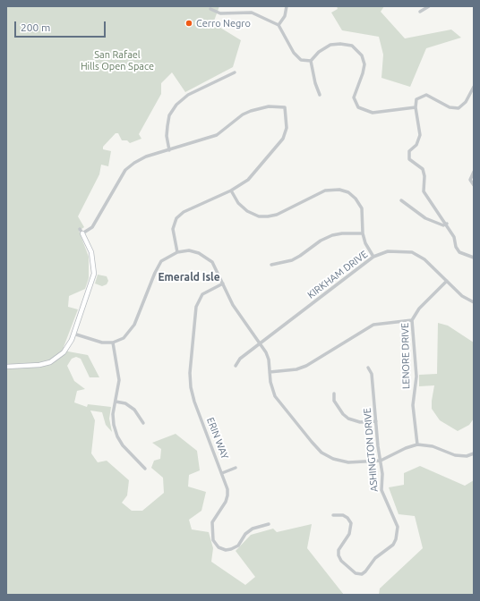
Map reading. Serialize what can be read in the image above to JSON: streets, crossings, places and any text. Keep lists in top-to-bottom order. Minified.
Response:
{"streets":{"street":["KIRKHAM DRIVE","LENORE DRIVE","ERIN WAY","ASHINGTON DRIVE"]},"crossings":[["KIRKHAM DRIVE","LENORE DRIVE"]],"districts":["Emerald Isle"],"parks":["San Rafael Hills Open Space"],"places":["Cerro Negro"],"scale_bar":"200 m"}
